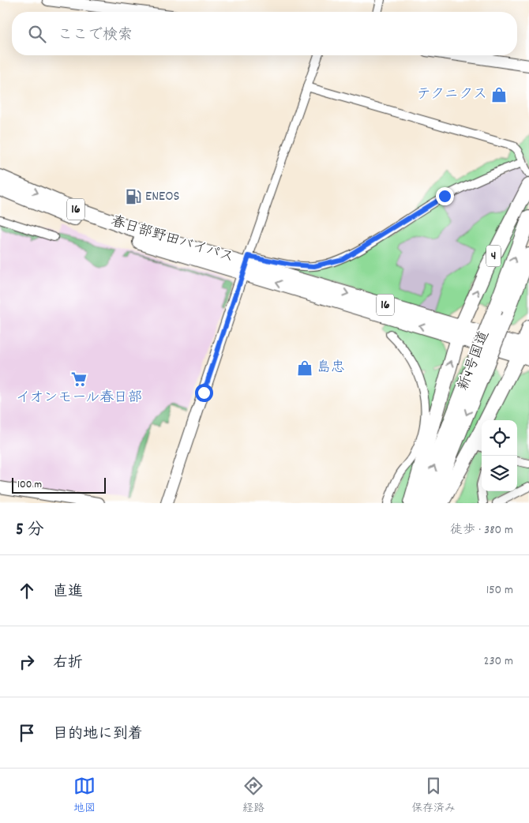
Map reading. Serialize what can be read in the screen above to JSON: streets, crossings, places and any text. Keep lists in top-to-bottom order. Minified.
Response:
{"streets":{"highway":["16","春日部野田バイパス","4","新4号国道"]},"crossings":[["春日部野田バイパス","4"]],"places":{"shop":["テクニクス","島忠"],"fuel station":["ENEOS"],"supermarket":["イオンモール春日部"]},"scale_bar":"100 m","page":{"search":"ここで検索","scale":"100 m","heading":["5 分","徒歩 · 380 m"],"list":[["直進","150 m"],["右折","230 m"],"目的地に到着"],"nav":["地図","経路","保存済み"]}}
